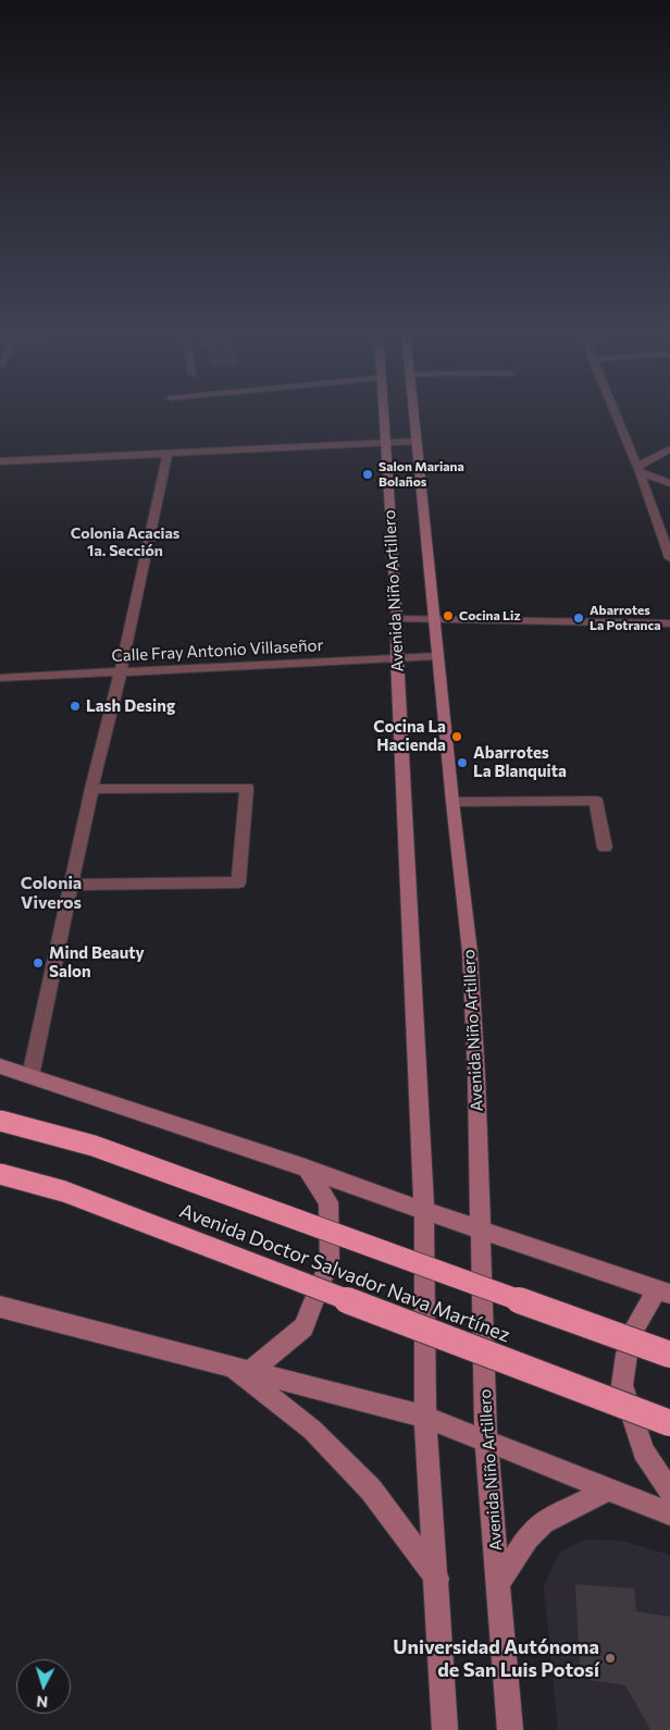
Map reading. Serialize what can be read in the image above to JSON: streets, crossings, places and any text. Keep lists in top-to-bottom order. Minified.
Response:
{"streets":{"highway":["Avenida Doctor Salvador Nava Martínez"],"main road":["Avenida Niño Artillero"],"street":["Calle Fray Antonio Villaseñor"]},"crossings":[["Avenida Niño Artillero","Calle Fray Antonio Villaseñor"]],"districts":["Colonia Acacias 1a. Sección","Colonia Viveros"],"places":["Salon Mariana Bolaños","Cocina Liz","Abarrotes La Potranca","Lash Desing","Cocina La Hacienda","Abarrotes La Blanquita","Mind Beauty Salon","Universidad Autónoma de San Luis Potosí"],"north":"bottom"}
